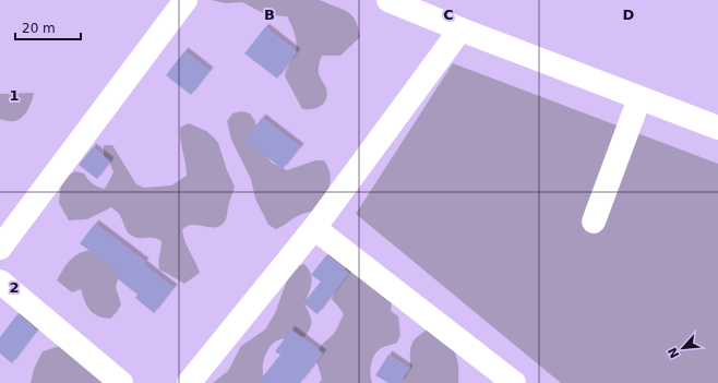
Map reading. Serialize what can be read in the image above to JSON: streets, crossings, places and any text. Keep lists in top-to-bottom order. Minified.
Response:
{"scale_bar":"20 m","north":"bottom left","grid":{"columns":["B","C","D"],"rows":["1","2"]}}
